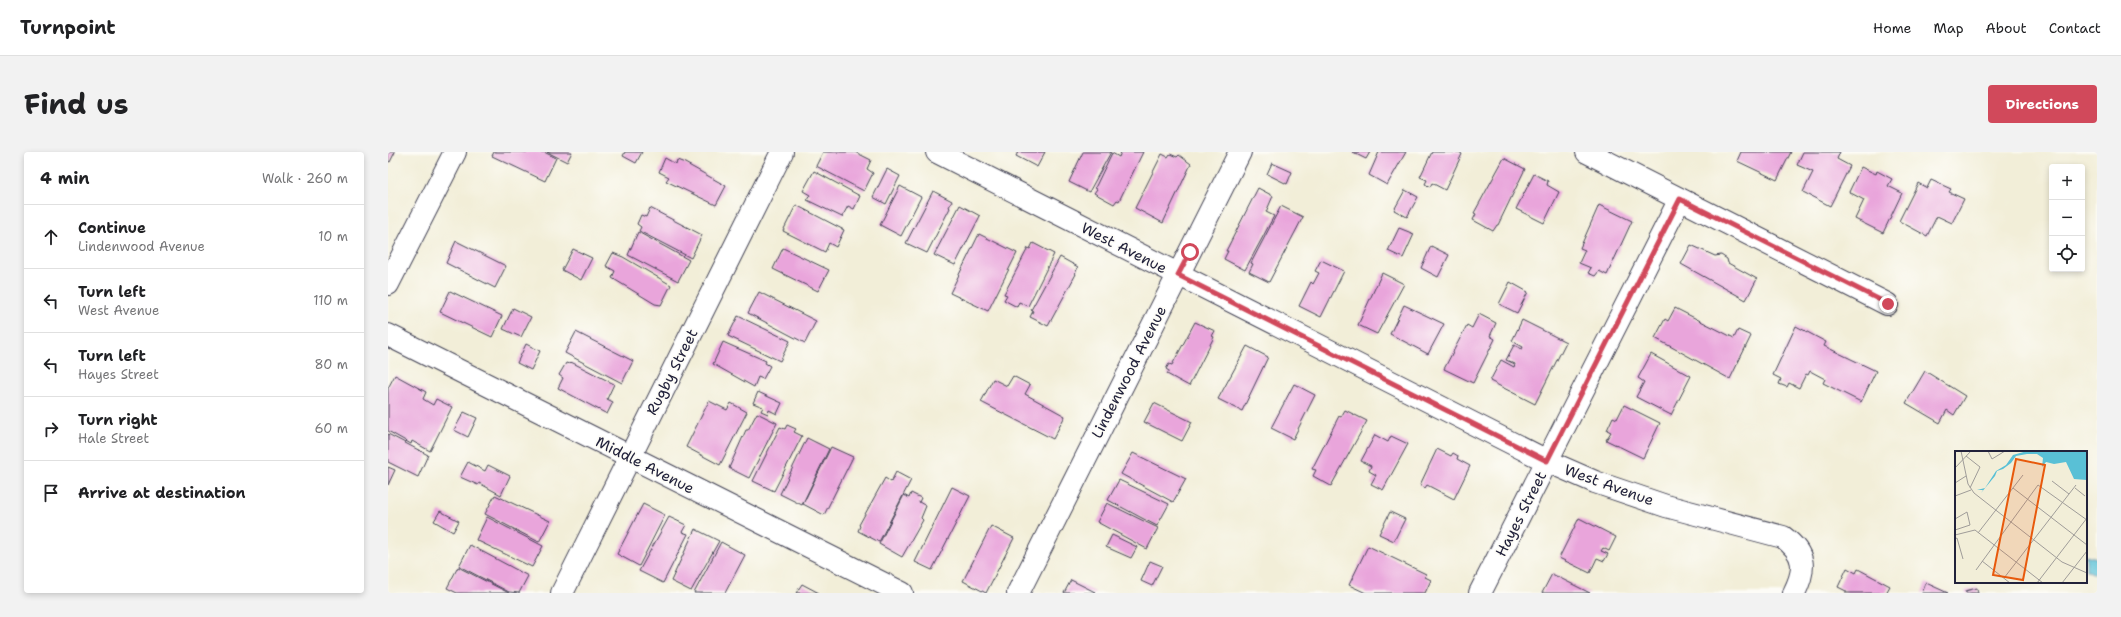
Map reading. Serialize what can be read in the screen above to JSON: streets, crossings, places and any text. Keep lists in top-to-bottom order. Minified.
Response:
{"streets":{"street":["West Avenue","Rugby Street","Lindenwood Avenue","Middle Avenue","Hayes Street"]},"crossings":[["West Avenue","Lindenwood Avenue"],["West Avenue","Hayes Street"],["Rugby Street","Middle Avenue"]],"page":{"header":"Turnpoint","nav":["Home","Map","About","Contact"],"title":"Find us","buttons":"Directions","heading":["4 min","Walk · 260 m"],"map_buttons":["+","−"],"list":[["Continue","Lindenwood Avenue","10 m"],["Turn left","West Avenue","110 m"],["Turn left","Hayes Street","80 m"],["Turn right","Hale Street","60 m"],"Arrive at destination"]}}
